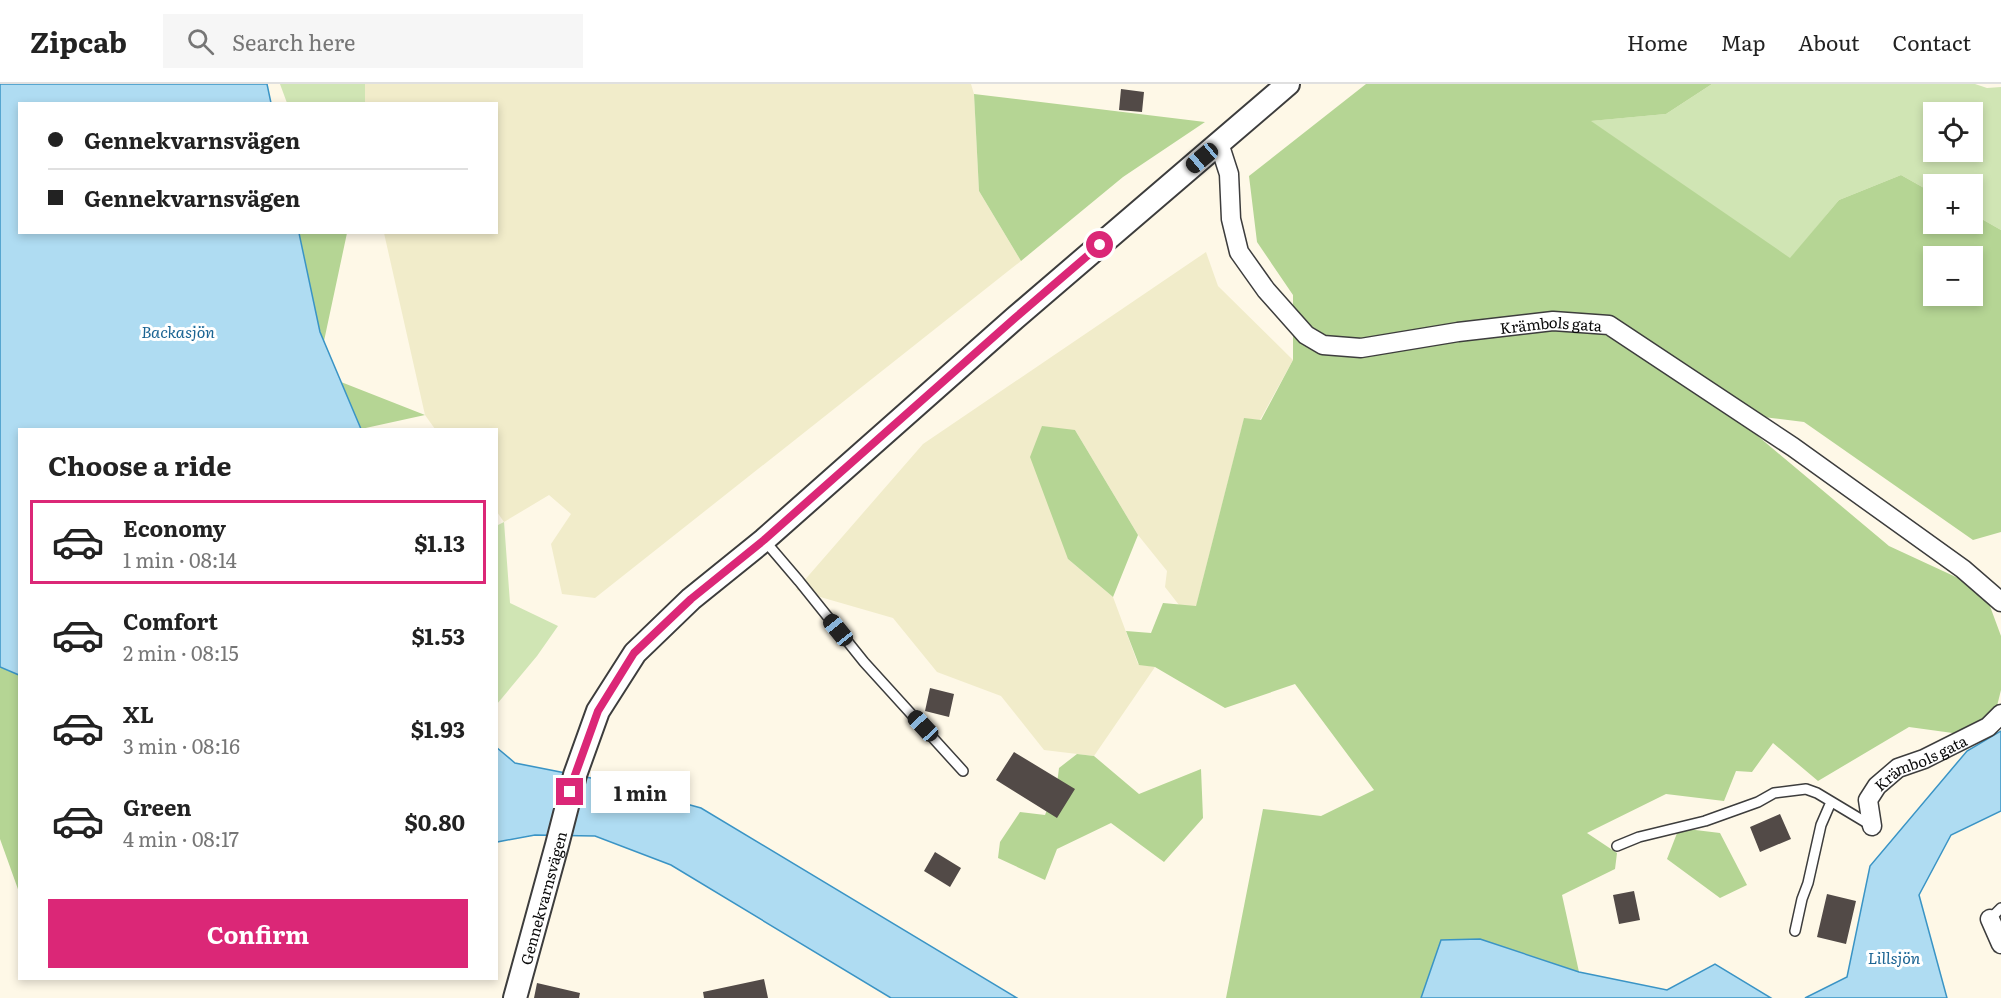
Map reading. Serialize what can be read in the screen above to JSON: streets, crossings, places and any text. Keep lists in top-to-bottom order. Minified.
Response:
{"streets":{"street":["Krämbols gata","Gennekvarnsvägen"]},"crossings":[["Krämbols gata","Gennekvarnsvägen"]],"water":["Backasjön","Lillsjön"],"page":{"header":"Zipcab","search":"Search here","nav":["Home","Map","About","Contact"],"map_buttons":["+","−"],"banner":["Gennekvarnsvägen","Gennekvarnsvägen"],"heading":"Choose a ride","list":[{"name":"Economy","note":"1 min · 08:14","value":"$1.13"},{"name":"Comfort","note":"2 min · 08:15","value":"$1.53"},{"name":"XL","note":"3 min · 08:16","value":"$1.93"},{"name":"Green","note":"4 min · 08:17","value":"$0.80"}],"bubble":"1 min","buttons":"Confirm"}}
